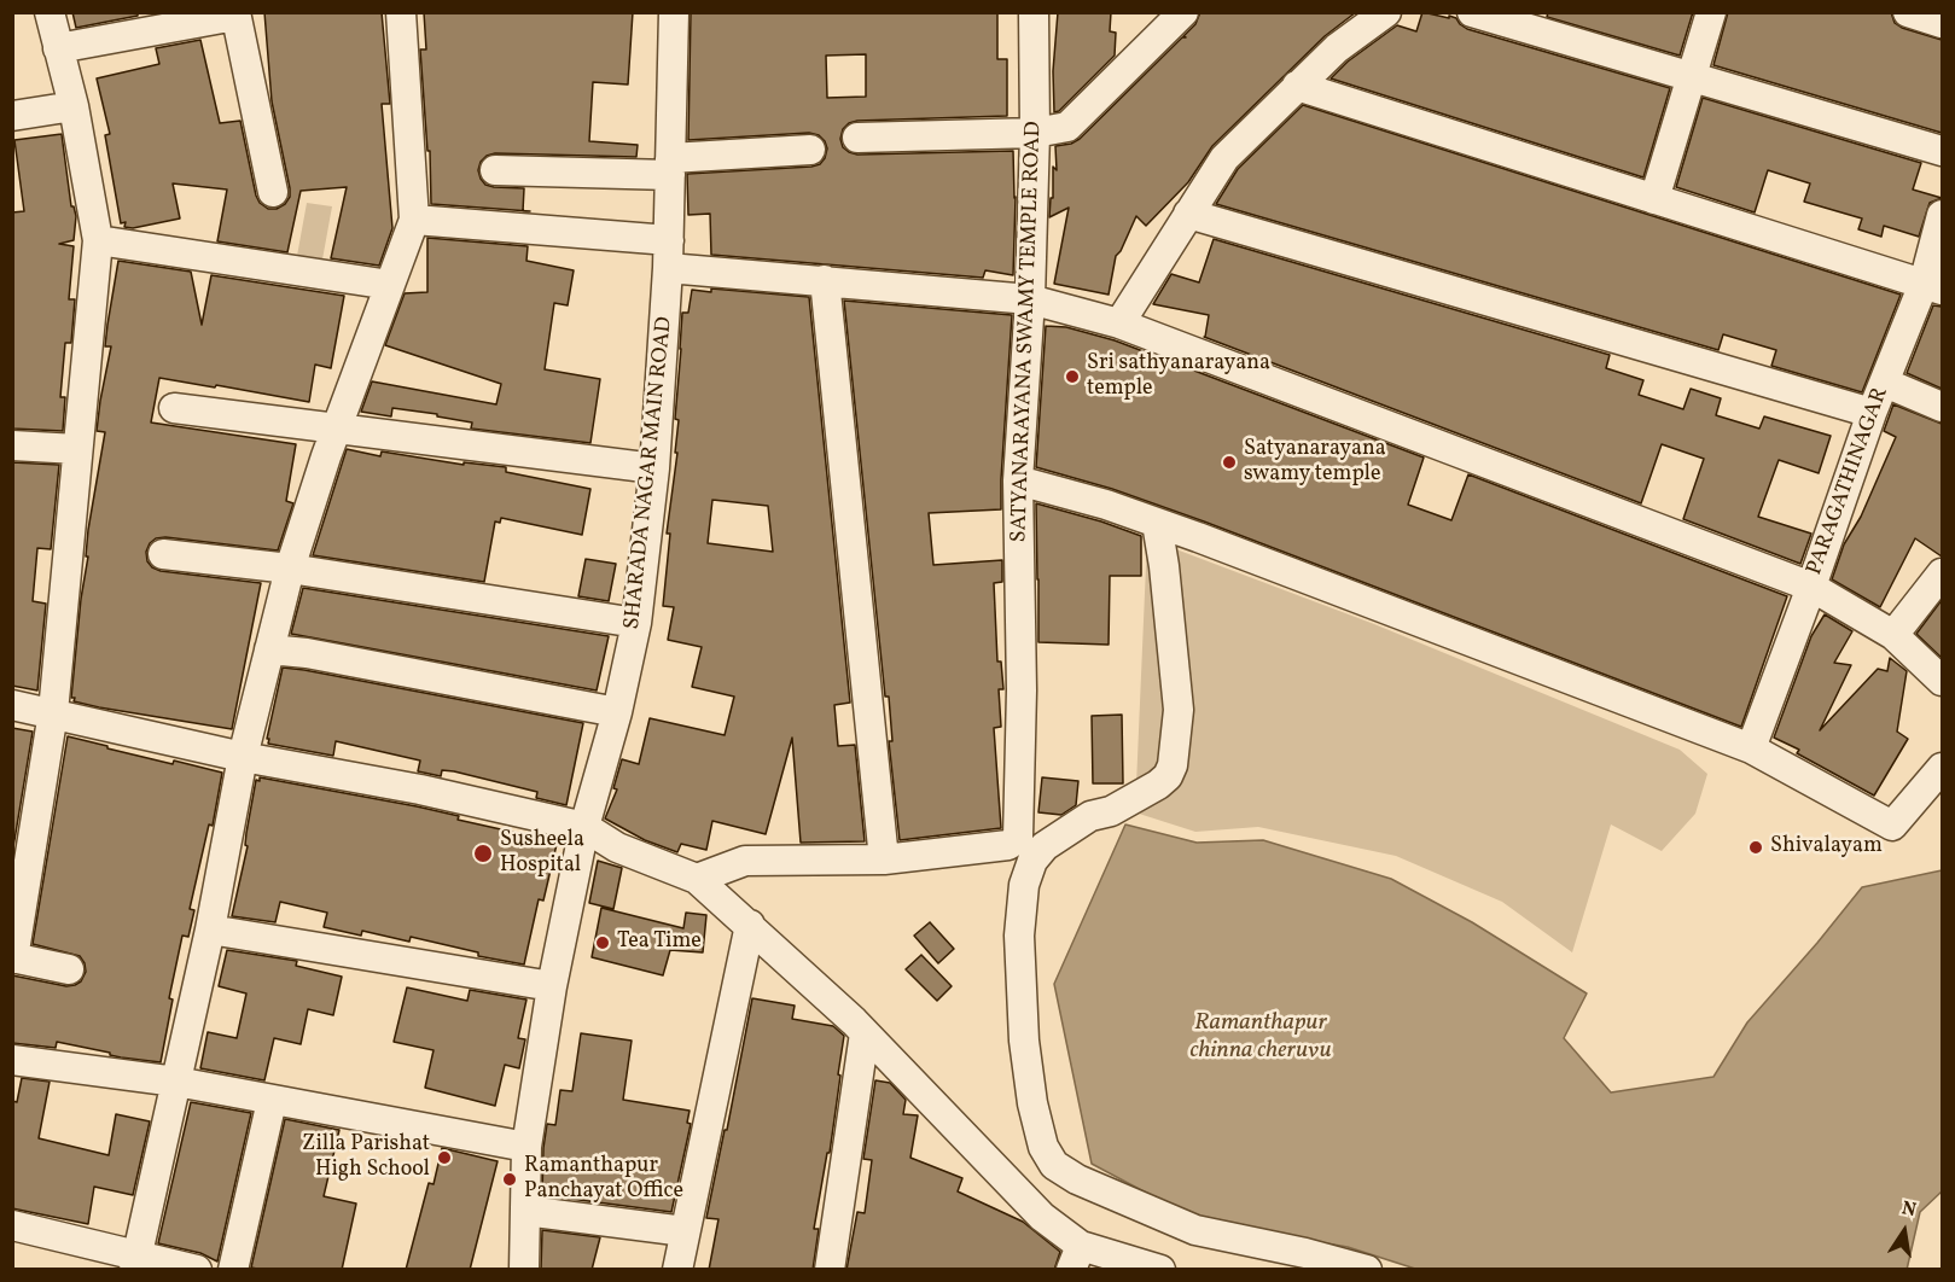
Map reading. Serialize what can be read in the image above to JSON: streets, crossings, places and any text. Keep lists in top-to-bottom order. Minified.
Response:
{"streets":{"street":["SATYANARAYANA SWAMY TEMPLE ROAD","SHARADA NAGAR MAIN ROAD","PARAGATHINAGAR"]},"water":["Ramanthapur chinna cheruvu"],"places":["Sri sathyanarayana temple","Satyanarayana swamy temple","Shivalayam","Susheela Hospital","Tea Time","Zilla Parishat High School","Ramanthapur Panchayat Office"],"north":"top"}
